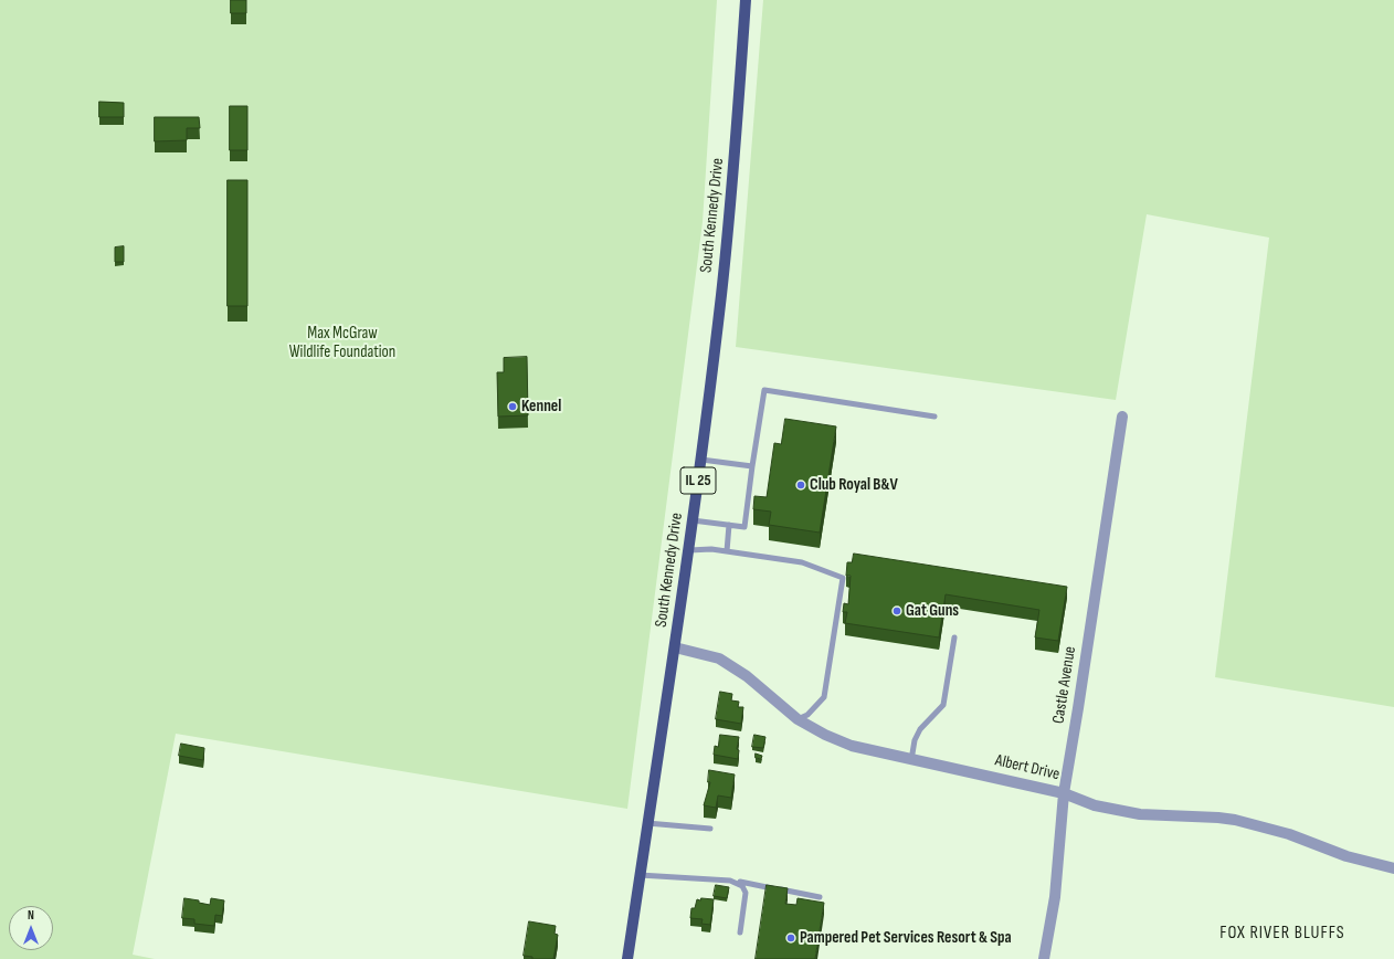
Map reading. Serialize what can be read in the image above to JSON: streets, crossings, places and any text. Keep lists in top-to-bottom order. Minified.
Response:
{"streets":{"main road":["South Kennedy Drive","IL 25"],"street":["Castle Avenue","Albert Drive"]},"crossings":[["South Kennedy Drive","Albert Drive"],["Castle Avenue","Albert Drive"]],"districts":["FOX RIVER BLUFFS"],"parks":["Max McGraw Wildlife Foundation"],"places":["Kennel","Club Royal B&V","Gat Guns","Pampered Pet Services Resort & Spa"],"north":"top"}
